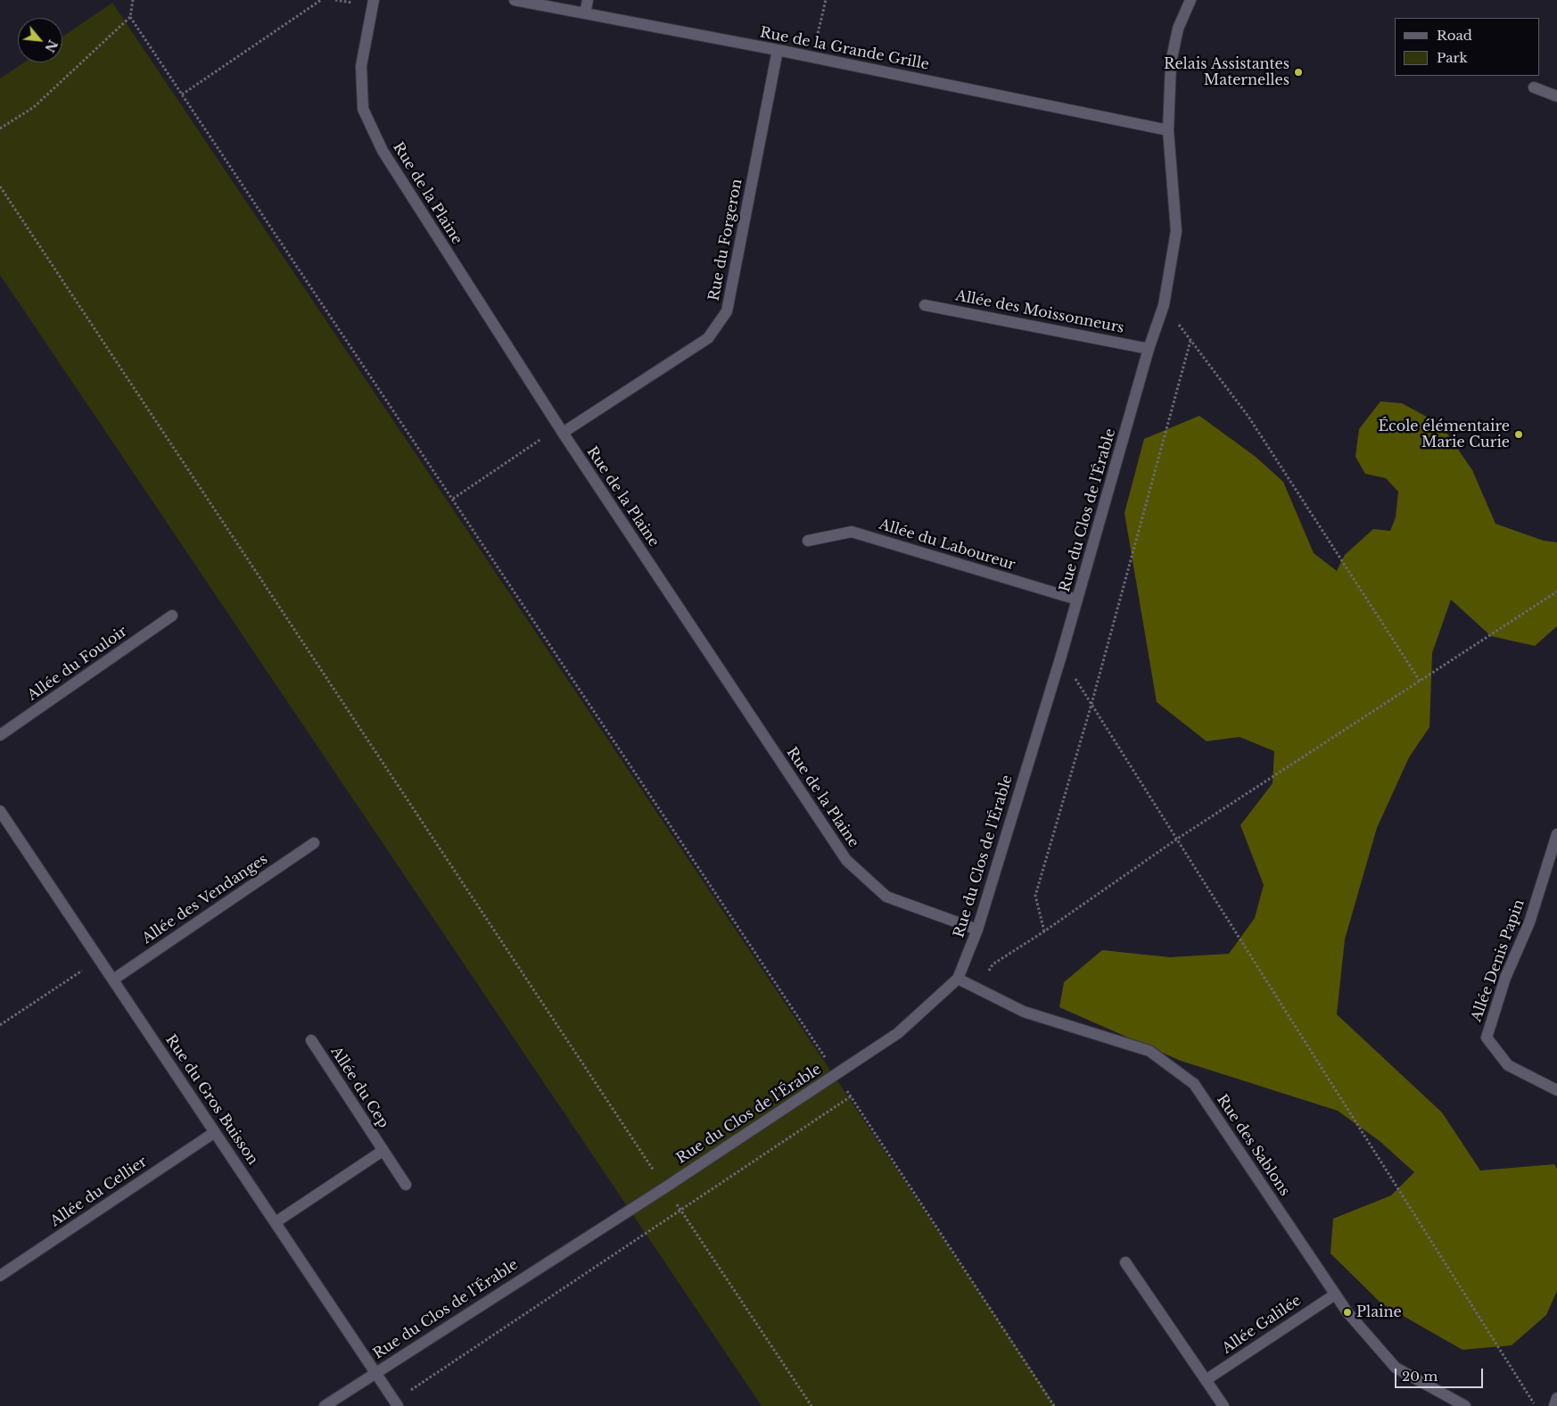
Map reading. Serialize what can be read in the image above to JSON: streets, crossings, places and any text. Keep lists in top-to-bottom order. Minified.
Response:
{"streets":{"street":["Rue de la Grande Grille","Rue de la Plaine","Rue du Forgeron","Allée des Moissonneurs","Rue du Clos de l'Érable","Allée du Laboureur","Allée du Fouloir","Allée des Vendanges","Allée Denis Papin","Allée du Cep","Rue du Gros Buisson","Rue des Sablons","Allée du Cellier","Allée Galilée"]},"crossings":[["Rue de la Grande Grille","Rue du Forgeron"],["Rue de la Grande Grille","Rue du Clos de l'Érable"],["Rue de la Plaine","Rue du Forgeron"],["Rue de la Plaine","Rue du Clos de l'Érable"],["Allée des Moissonneurs","Rue du Clos de l'Érable"],["Rue du Clos de l'Érable","Allée du Laboureur"],["Rue du Clos de l'Érable","Rue du Gros Buisson"],["Rue du Clos de l'Érable","Rue des Sablons"],["Allée des Vendanges","Rue du Gros Buisson"],["Allée du Cep","Rue du Gros Buisson"],["Rue du Gros Buisson","Allée du Cellier"],["Rue des Sablons","Allée Galilée"]],"places":["Relais Assistantes Maternelles","École élémentaire Marie Curie","Plaine"],"legend":["Road","Park"],"scale_bar":"20 m","north":"bottom right"}
